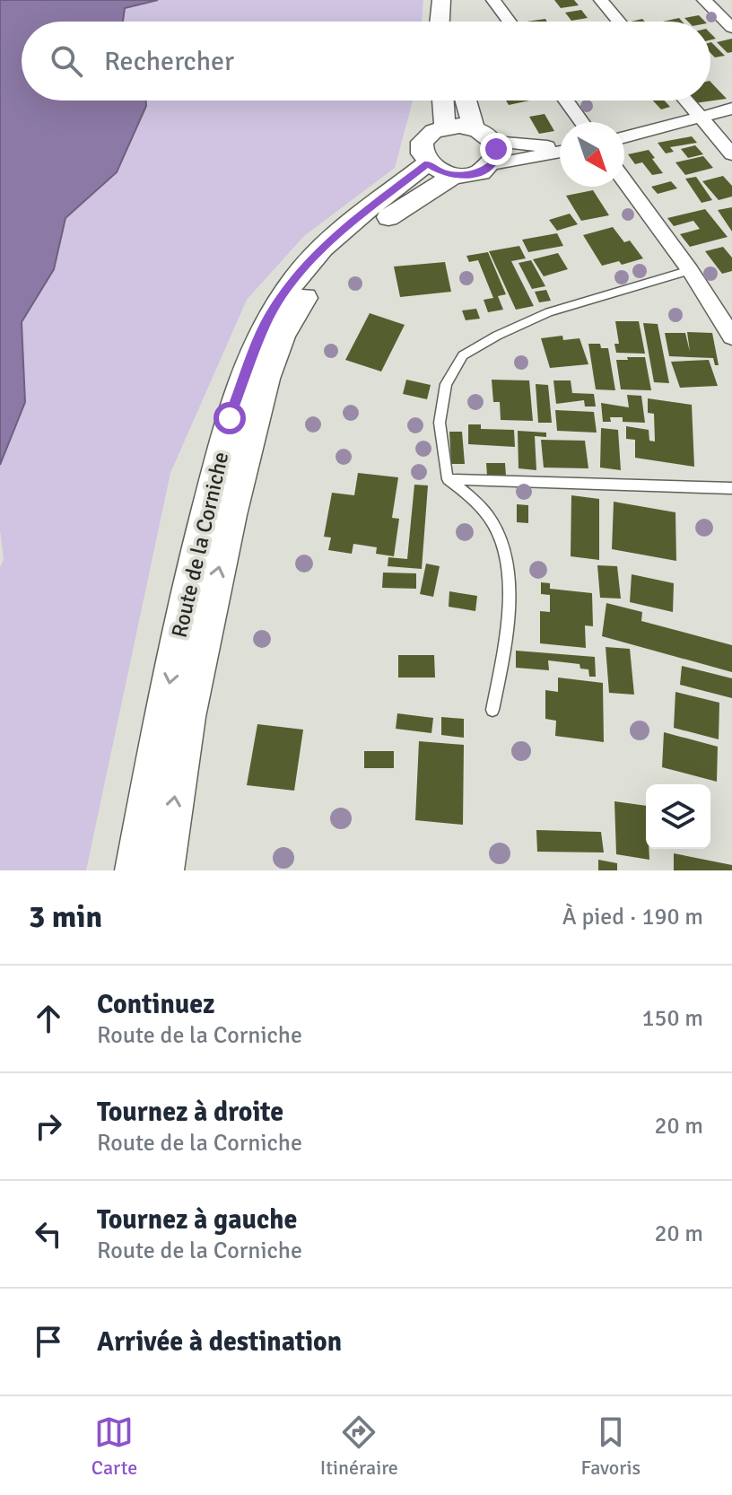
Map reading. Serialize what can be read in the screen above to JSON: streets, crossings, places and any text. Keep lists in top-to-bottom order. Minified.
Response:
{"streets":{"main road":["Route de la Corniche"]},"north":"bottom right","page":{"search":"Rechercher","heading":["3 min","À pied · 190 m"],"list":[["Continuez","Route de la Corniche","150 m"],["Tournez à droite","Route de la Corniche","20 m"],["Tournez à gauche","Route de la Corniche","20 m"],"Arrivée à destination"],"nav":["Carte","Itinéraire","Favoris"]}}
